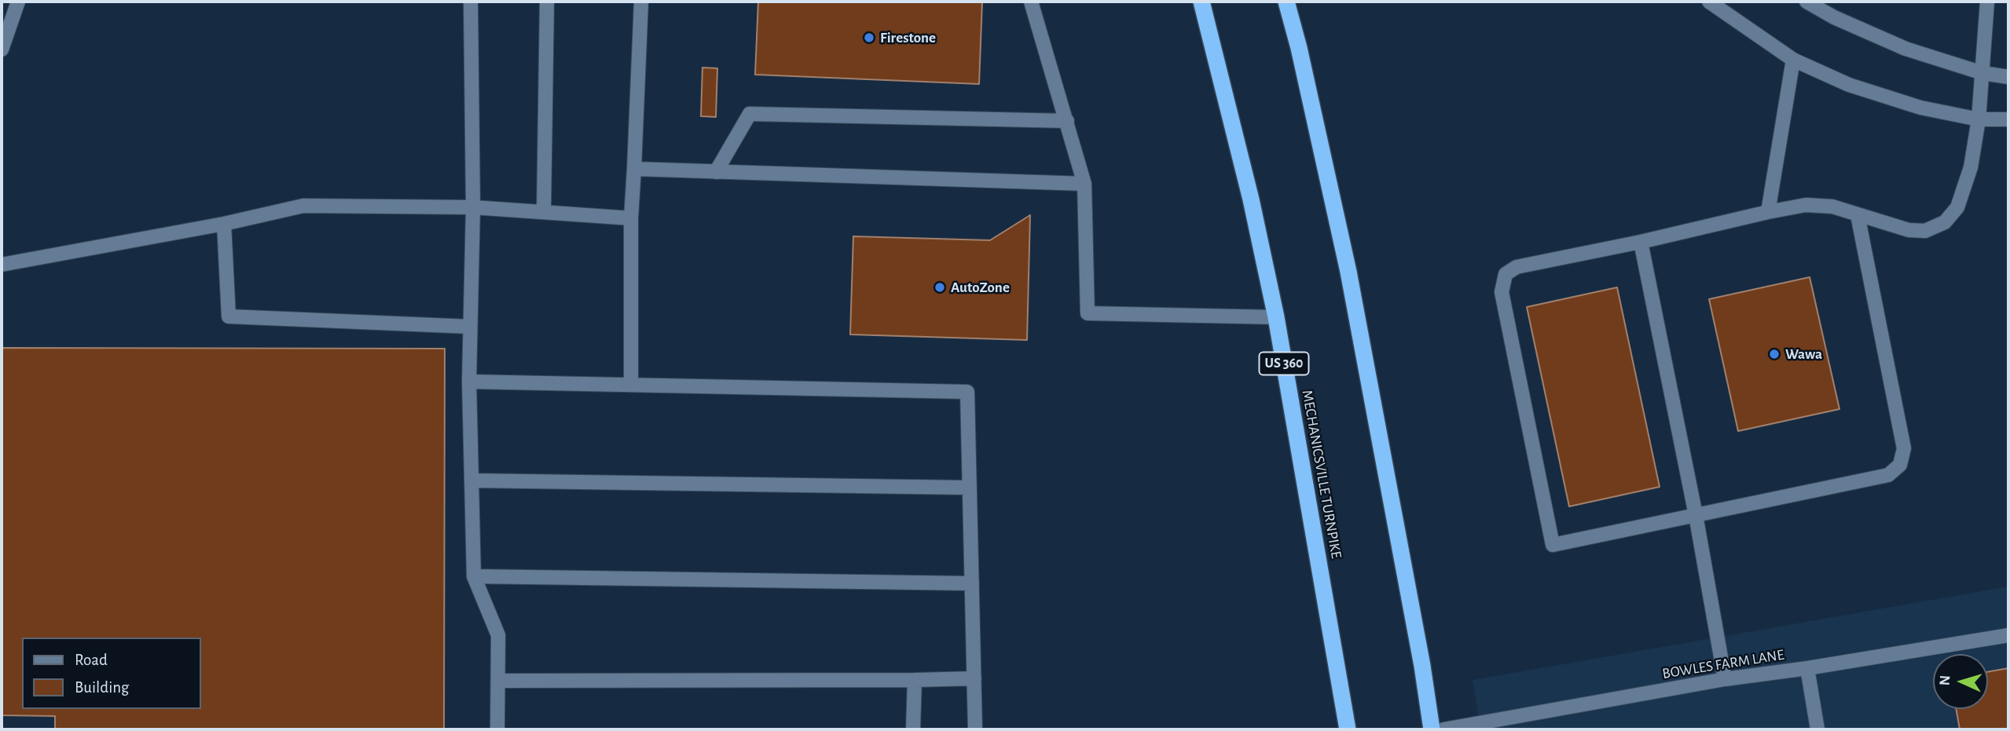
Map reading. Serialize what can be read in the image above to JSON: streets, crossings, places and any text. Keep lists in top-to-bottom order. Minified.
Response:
{"streets":{"highway":["US 360","MECHANICSVILLE TURNPIKE"],"street":["BOWLES FARM LANE"]},"places":["Firestone","AutoZone","Wawa"],"legend":["Road","Building"],"north":"left"}
